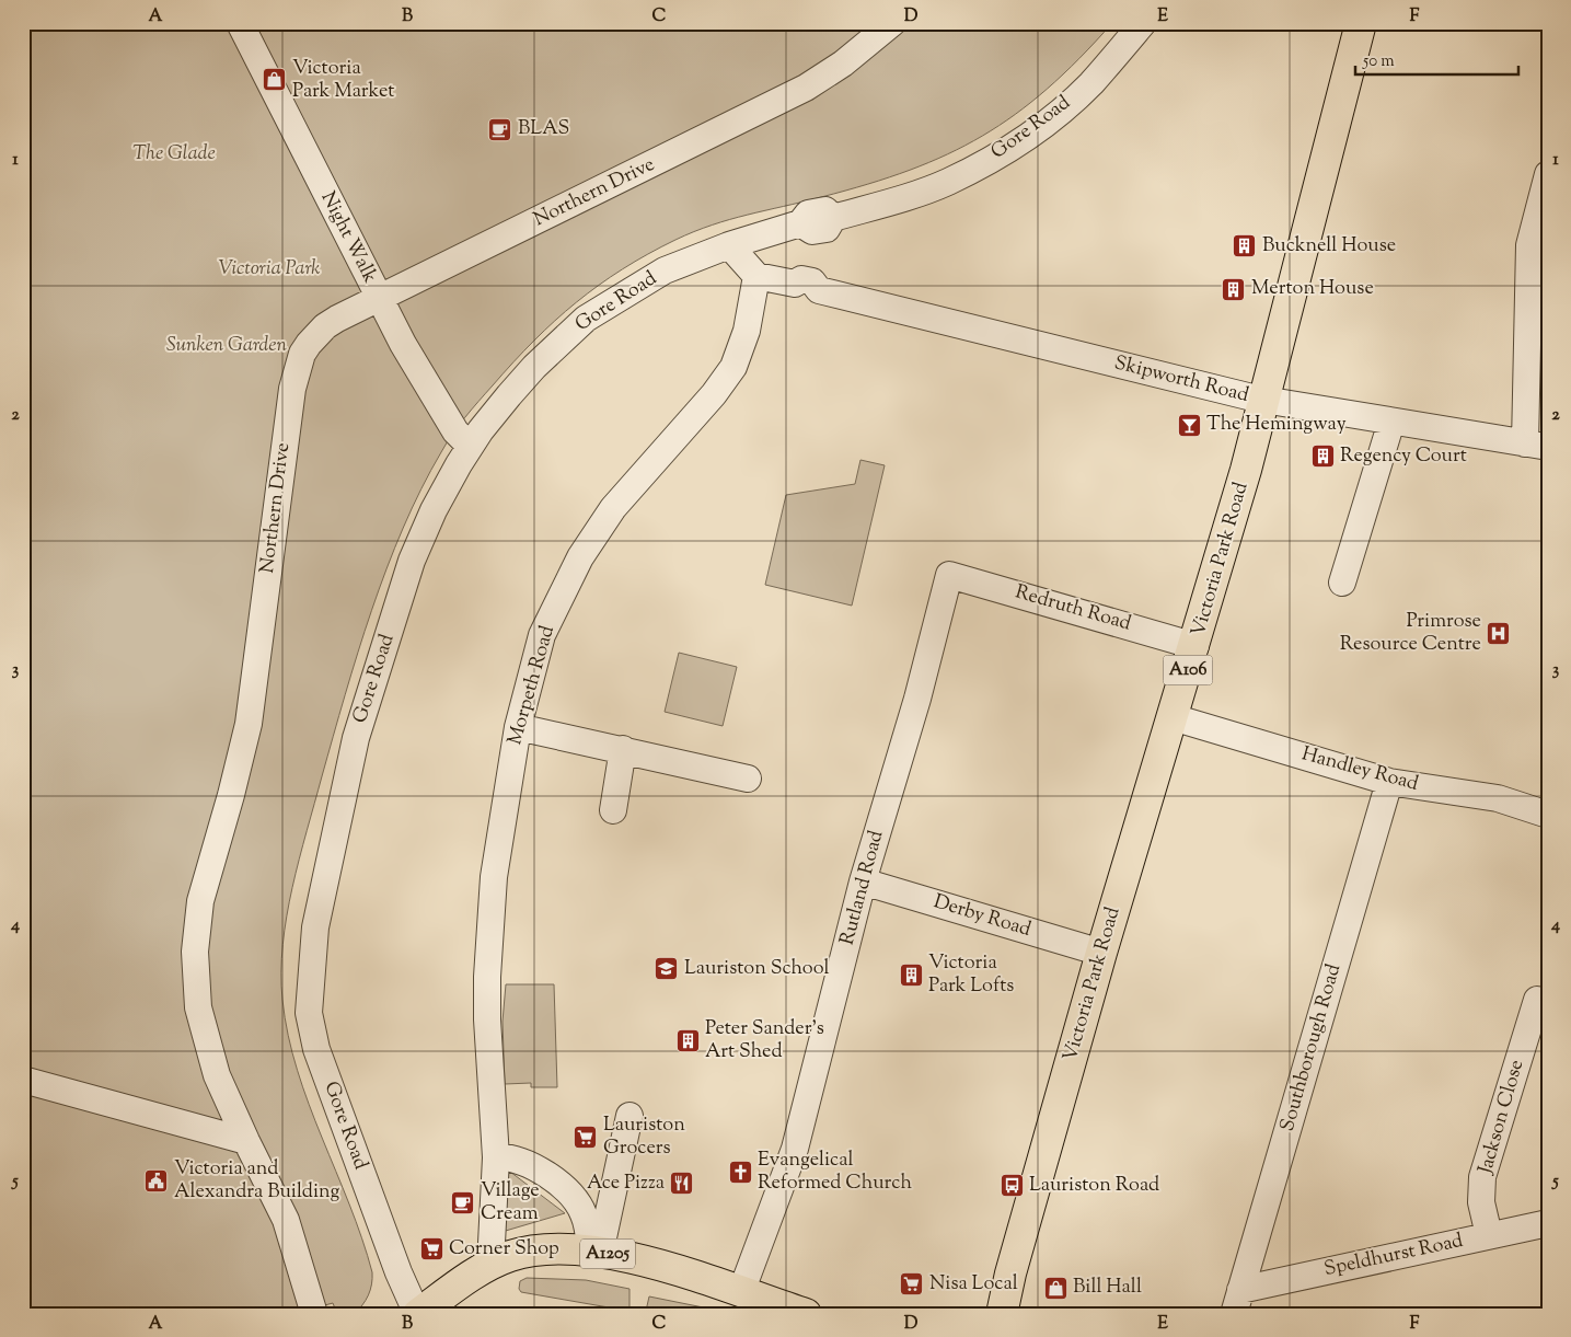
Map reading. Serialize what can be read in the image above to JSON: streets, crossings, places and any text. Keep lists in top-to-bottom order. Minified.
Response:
{"streets":{"main road":["Victoria Park Road","A106","A1205"],"street":["Gore Road","Northern Drive","Night Walk","Skipworth Road","Redruth Road","Morpeth Road","Handley Road","Rutland Road","Derby Road","Southborough Road","Jackson Close","Speldhurst Road"]},"crossings":[["Gore Road","Night Walk"],["Gore Road","A1205"],["Northern Drive","Night Walk"],["Skipworth Road","Victoria Park Road"],["Skipworth Road","Morpeth Road"],["Victoria Park Road","Redruth Road"],["Victoria Park Road","Handley Road"],["Victoria Park Road","Derby Road"],["Redruth Road","Rutland Road"],["Morpeth Road","A1205"],["Handley Road","Southborough Road"],["Rutland Road","Derby Road"],["Rutland Road","A1205"],["Southborough Road","Speldhurst Road"],["Jackson Close","Speldhurst Road"]],"parks":["The Glade","Victoria Park","Sunken Garden"],"places":{"shop":["Victoria Park Market","Bill Hall"],"cafe":["BLAS","Village Cream"],"building":["Bucknell House","Merton House","Regency Court","Victoria Park Lofts","Peter Sander's Art Shed"],"bar":["The Hemingway"],"hospital":["Primrose Resource Centre"],"school or university":["Lauriston School"],"supermarket":["Lauriston Grocers","Corner Shop","Nisa Local"],"church":["Evangelical Reformed Church"],"public building":["Victoria and Alexandra Building"],"restaurant":["Ace Pizza"],"bus stop":["Lauriston Road"]},"scale_bar":"50 m","grid":{"columns":["A","B","C","D","E","F"],"rows":["1","2","3","4","5"]}}
